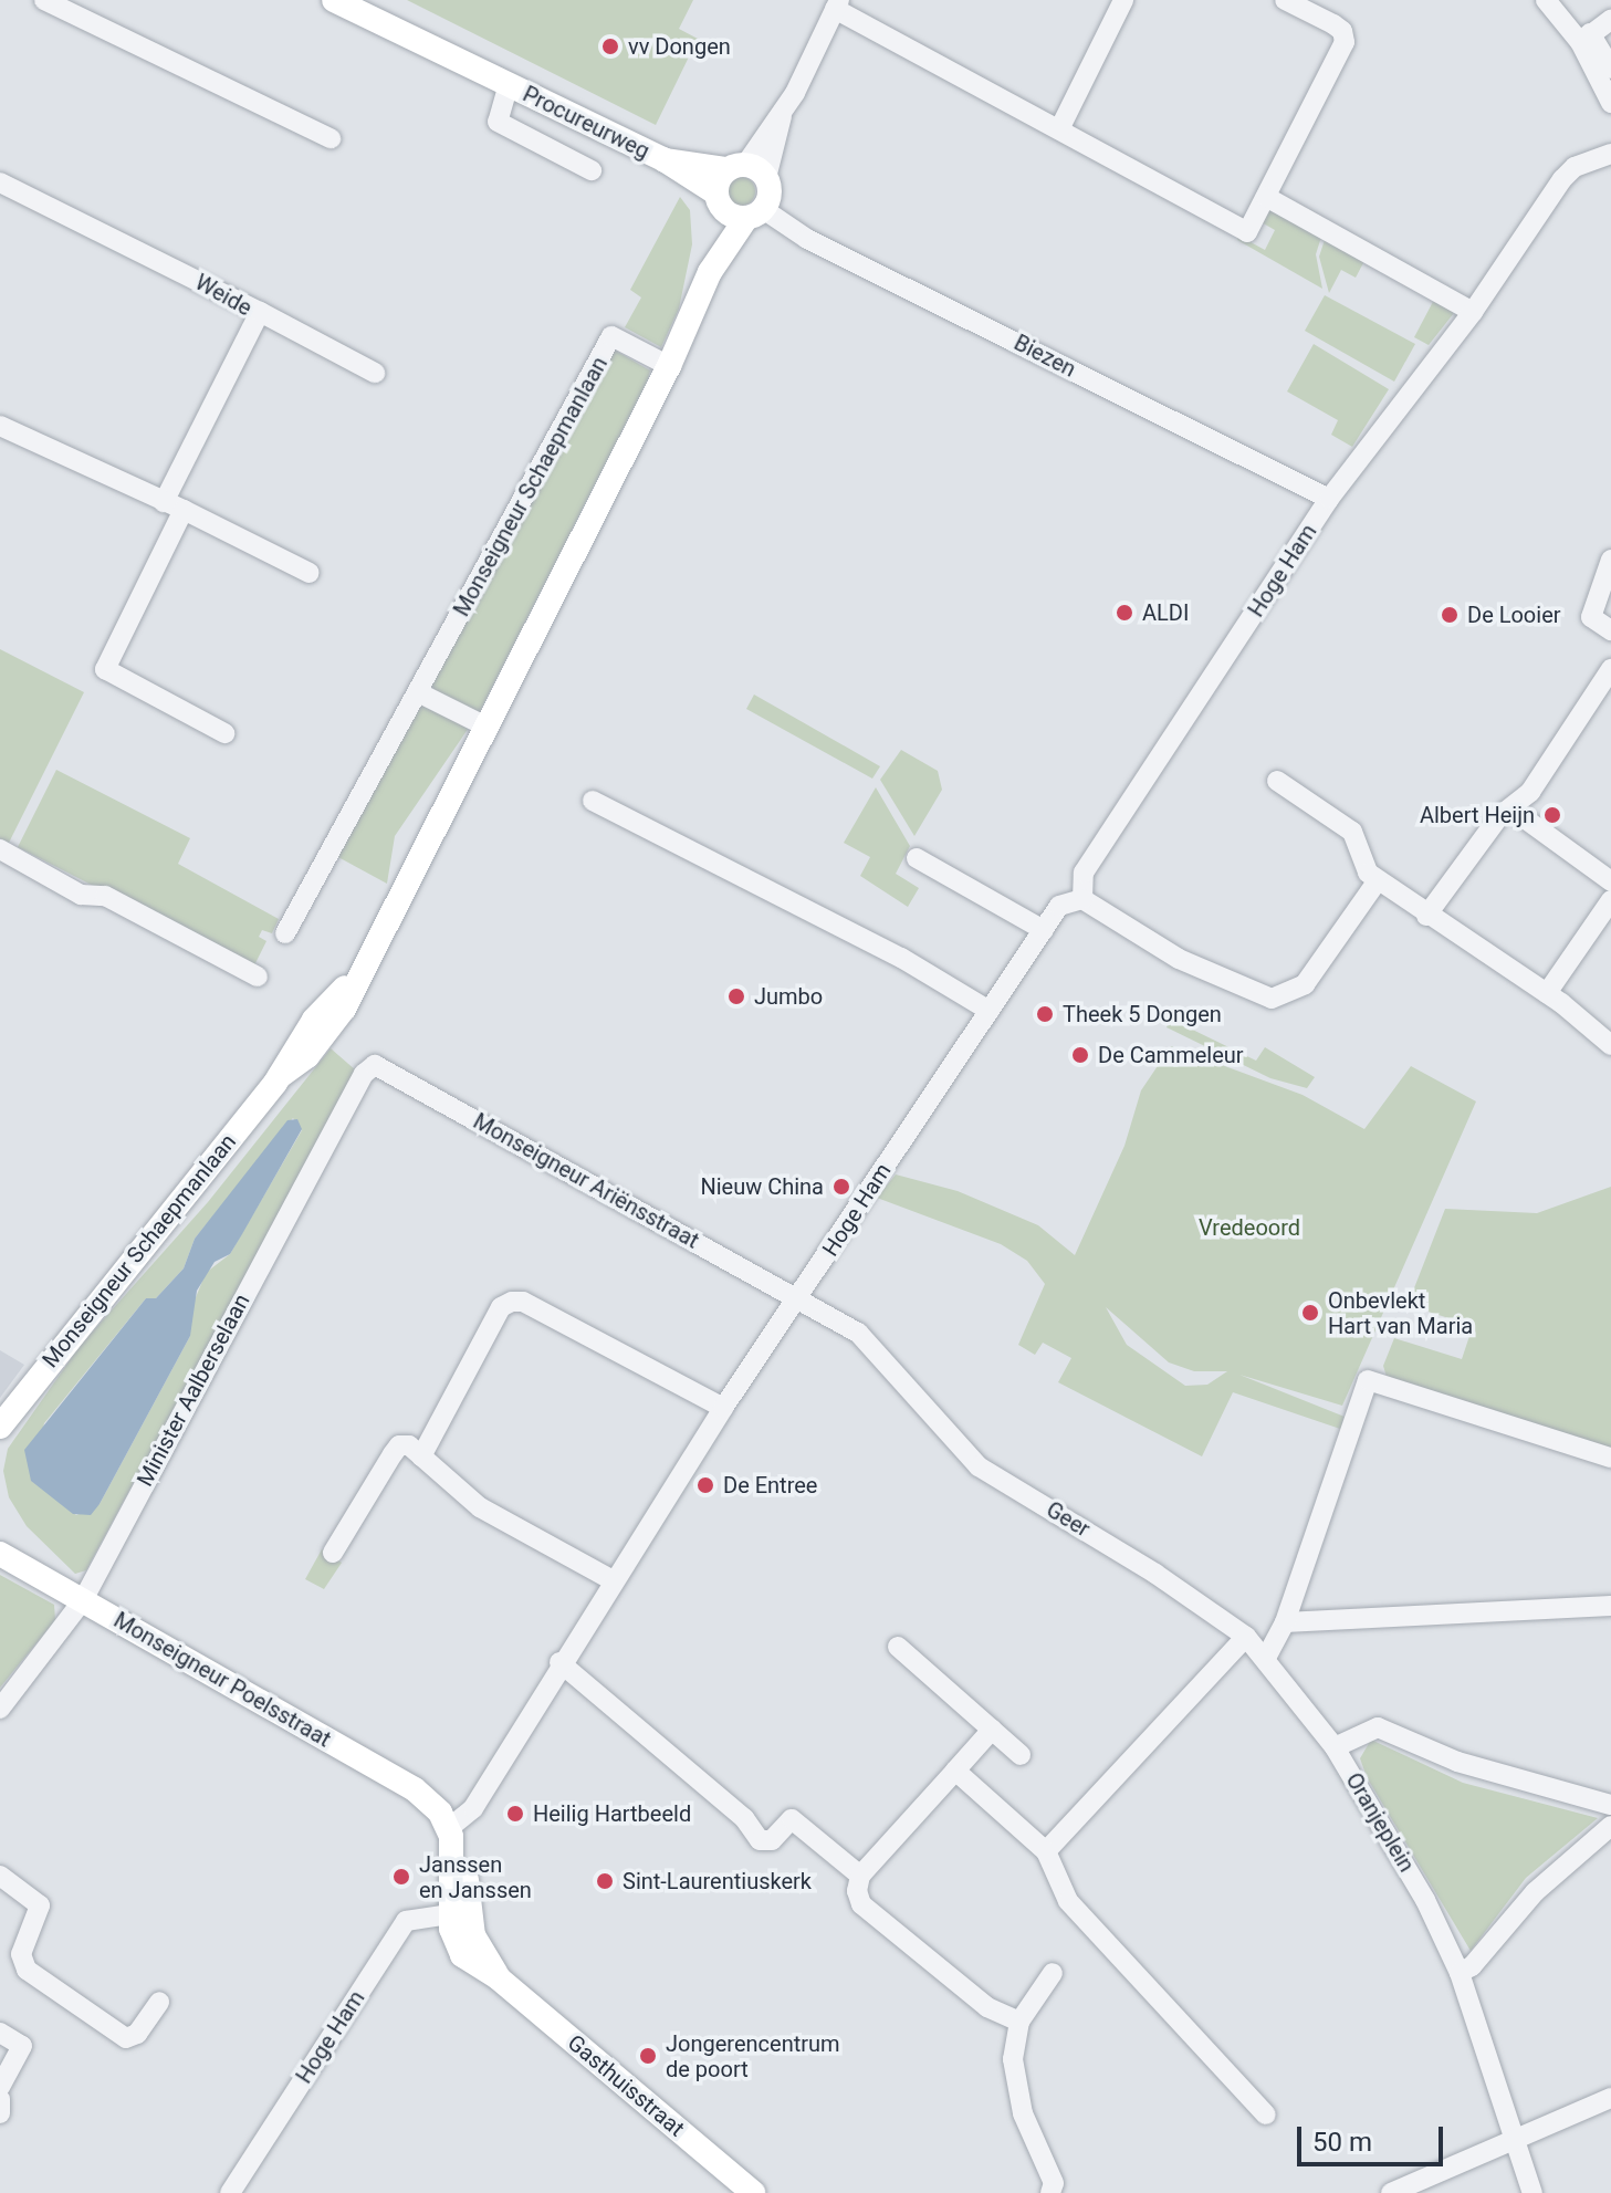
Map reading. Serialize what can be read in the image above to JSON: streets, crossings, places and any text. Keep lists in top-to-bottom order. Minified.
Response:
{"streets":{"main road":["Procureurweg","Monseigneur Schaepmanlaan","Monseigneur Poelsstraat","Gasthuisstraat"],"street":["Weide","Biezen","Hoge Ham","Monseigneur Ariënsstraat","Minister Aalberselaan","Geer","Oranjeplein"]},"crossings":[["Procureurweg","Biezen"],["Procureurweg","Monseigneur Schaepmanlaan"],["Biezen","Monseigneur Schaepmanlaan"],["Biezen","Hoge Ham"],["Hoge Ham","Monseigneur Ariënsstraat"],["Hoge Ham","Geer"],["Hoge Ham","Monseigneur Poelsstraat"],["Hoge Ham","Gasthuisstraat"],["Monseigneur Ariënsstraat","Minister Aalberselaan"],["Monseigneur Ariënsstraat","Geer"],["Minister Aalberselaan","Monseigneur Poelsstraat"],["Geer","Oranjeplein"]],"parks":["Vredeoord"],"places":["vv Dongen","ALDI","De Looier","Albert Heijn","Jumbo","Theek 5 Dongen","De Cammeleur","Nieuw China","Onbevlekt Hart van Maria","De Entree","Heilig Hartbeeld","Janssen en Janssen","Sint-Laurentiuskerk","Jongerencentrum de poort"],"scale_bar":"50 m"}
